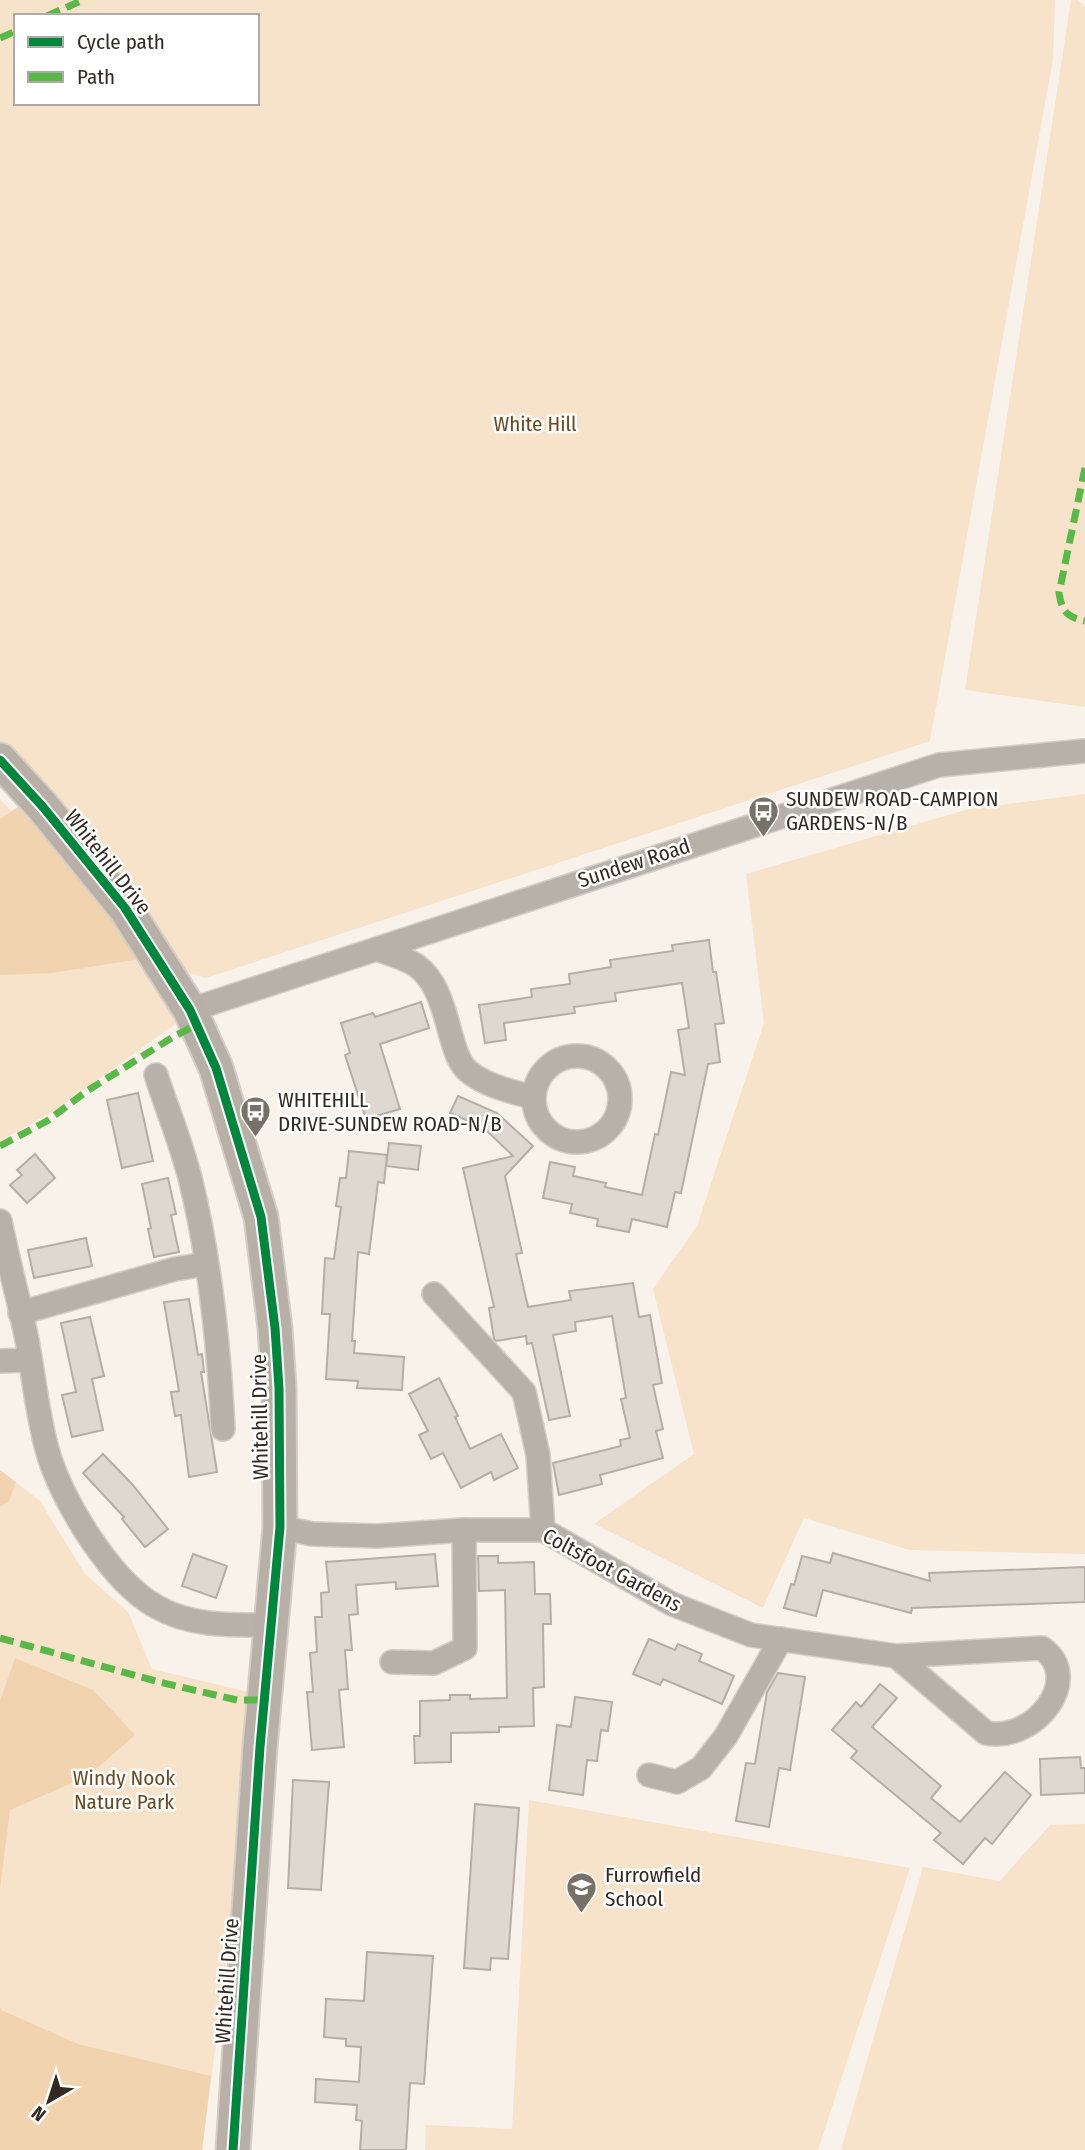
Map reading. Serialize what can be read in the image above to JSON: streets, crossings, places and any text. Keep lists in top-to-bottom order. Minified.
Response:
{"streets":{"street":["Whitehill Drive","Sundew Road","Coltsfoot Gardens"]},"crossings":[["Whitehill Drive","Sundew Road"],["Whitehill Drive","Coltsfoot Gardens"]],"parks":["White Hill","Windy Nook Nature Park"],"places":{"bus stop":["SUNDEW ROAD-CAMPION GARDENS-N/B","WHITEHILL DRIVE-SUNDEW ROAD-N/B"],"school or university":["Furrowfield School"]},"legend":["Cycle path","Path"],"north":"bottom left"}
